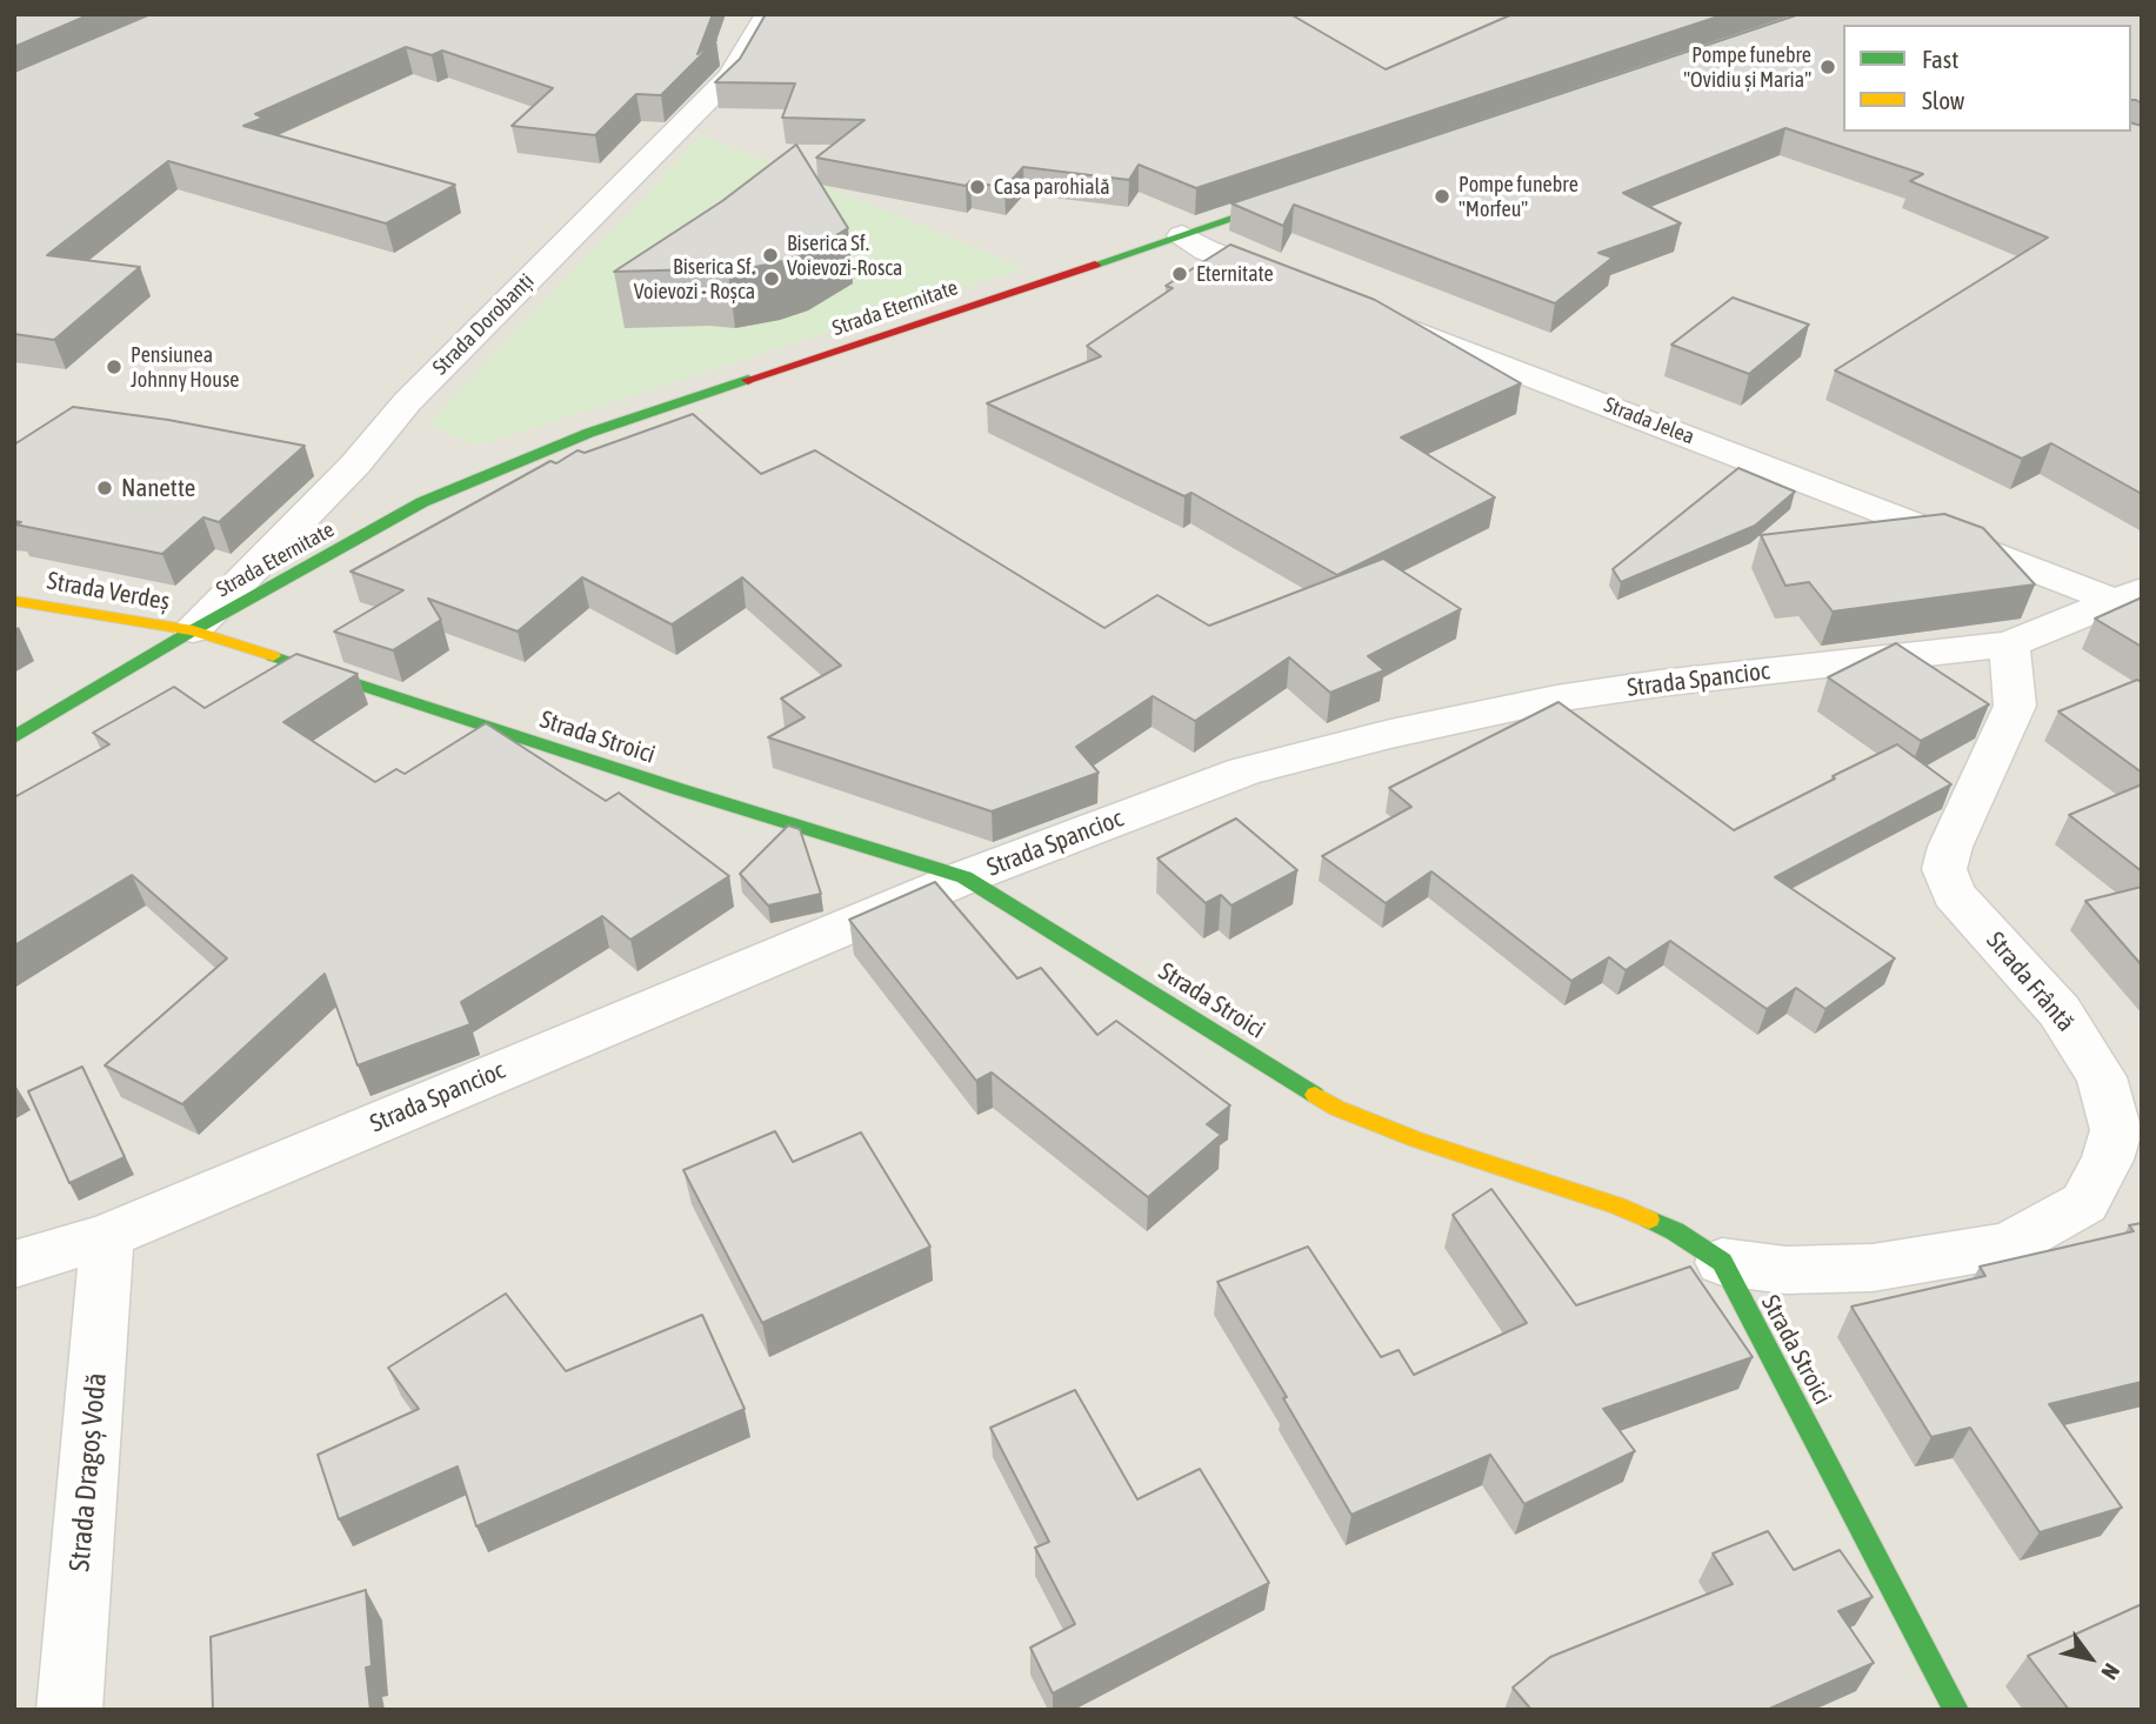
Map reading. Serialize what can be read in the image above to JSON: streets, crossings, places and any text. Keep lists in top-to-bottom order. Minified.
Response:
{"streets":{"street":["Strada Eternitate","Strada Dorobanți","Strada Jelea","Strada Verdeș","Strada Spancioc","Strada Stroici","Strada Frântă","Strada Dragoș Vodă"]},"crossings":[["Strada Eternitate","Strada Dorobanți"],["Strada Eternitate","Strada Verdeș"],["Strada Eternitate","Strada Stroici"],["Strada Dorobanți","Strada Verdeș"],["Strada Dorobanți","Strada Stroici"],["Strada Jelea","Strada Spancioc"],["Strada Verdeș","Strada Stroici"],["Strada Spancioc","Strada Stroici"],["Strada Spancioc","Strada Frântă"],["Strada Spancioc","Strada Dragoș Vodă"],["Strada Stroici","Strada Frântă"]],"places":["Pompe funebre \"Ovidiu și Maria\"","Casa parohială","Pompe funebre \"Morfeu\"","Biserica Sf. Voievozi-Rosca","Eternitate","Biserica Sf. Voievozi - Roșca","Pensiunea Johnny House","Nanette"],"legend":["Fast","Slow"],"north":"bottom right"}
